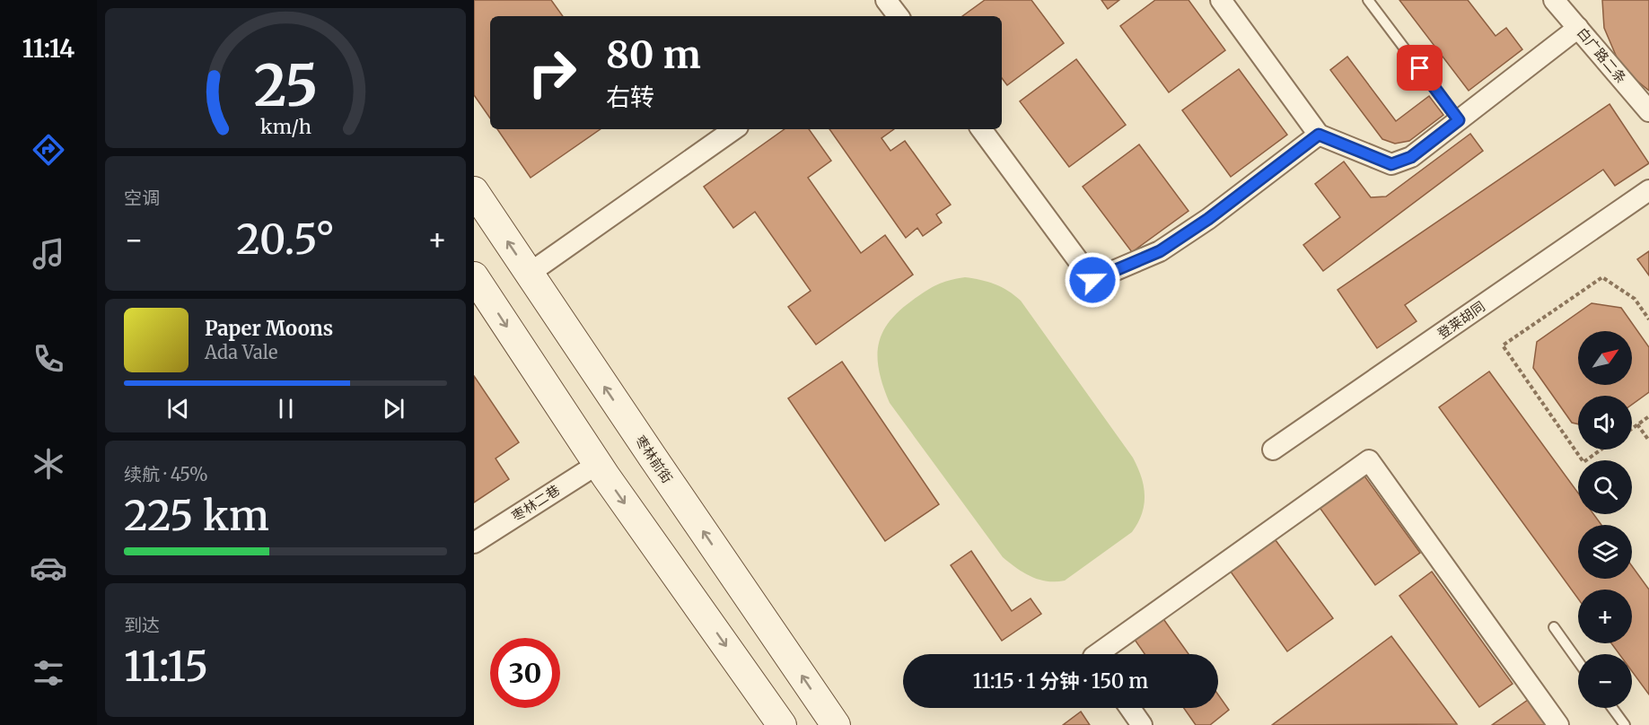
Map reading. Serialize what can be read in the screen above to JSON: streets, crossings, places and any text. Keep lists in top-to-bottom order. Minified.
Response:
{"streets":{"main road":["枣林前街"],"street":["白广路二条","登莱胡同","枣林二巷"]},"north":"top right","page":{"tabs":"11:14","turn":["80 m","右转"],"tile":["空调",["续航 · 45%","225 km"],["到达","11:15"]],"heat":["−","20.5°","+"],"song":["Paper Moons","Ada Vale"],"map_buttons":["+","−"],"limit":"30","trip":"11:15 · 1 分钟 · 150 m","gauge":["25","km/h"]}}
